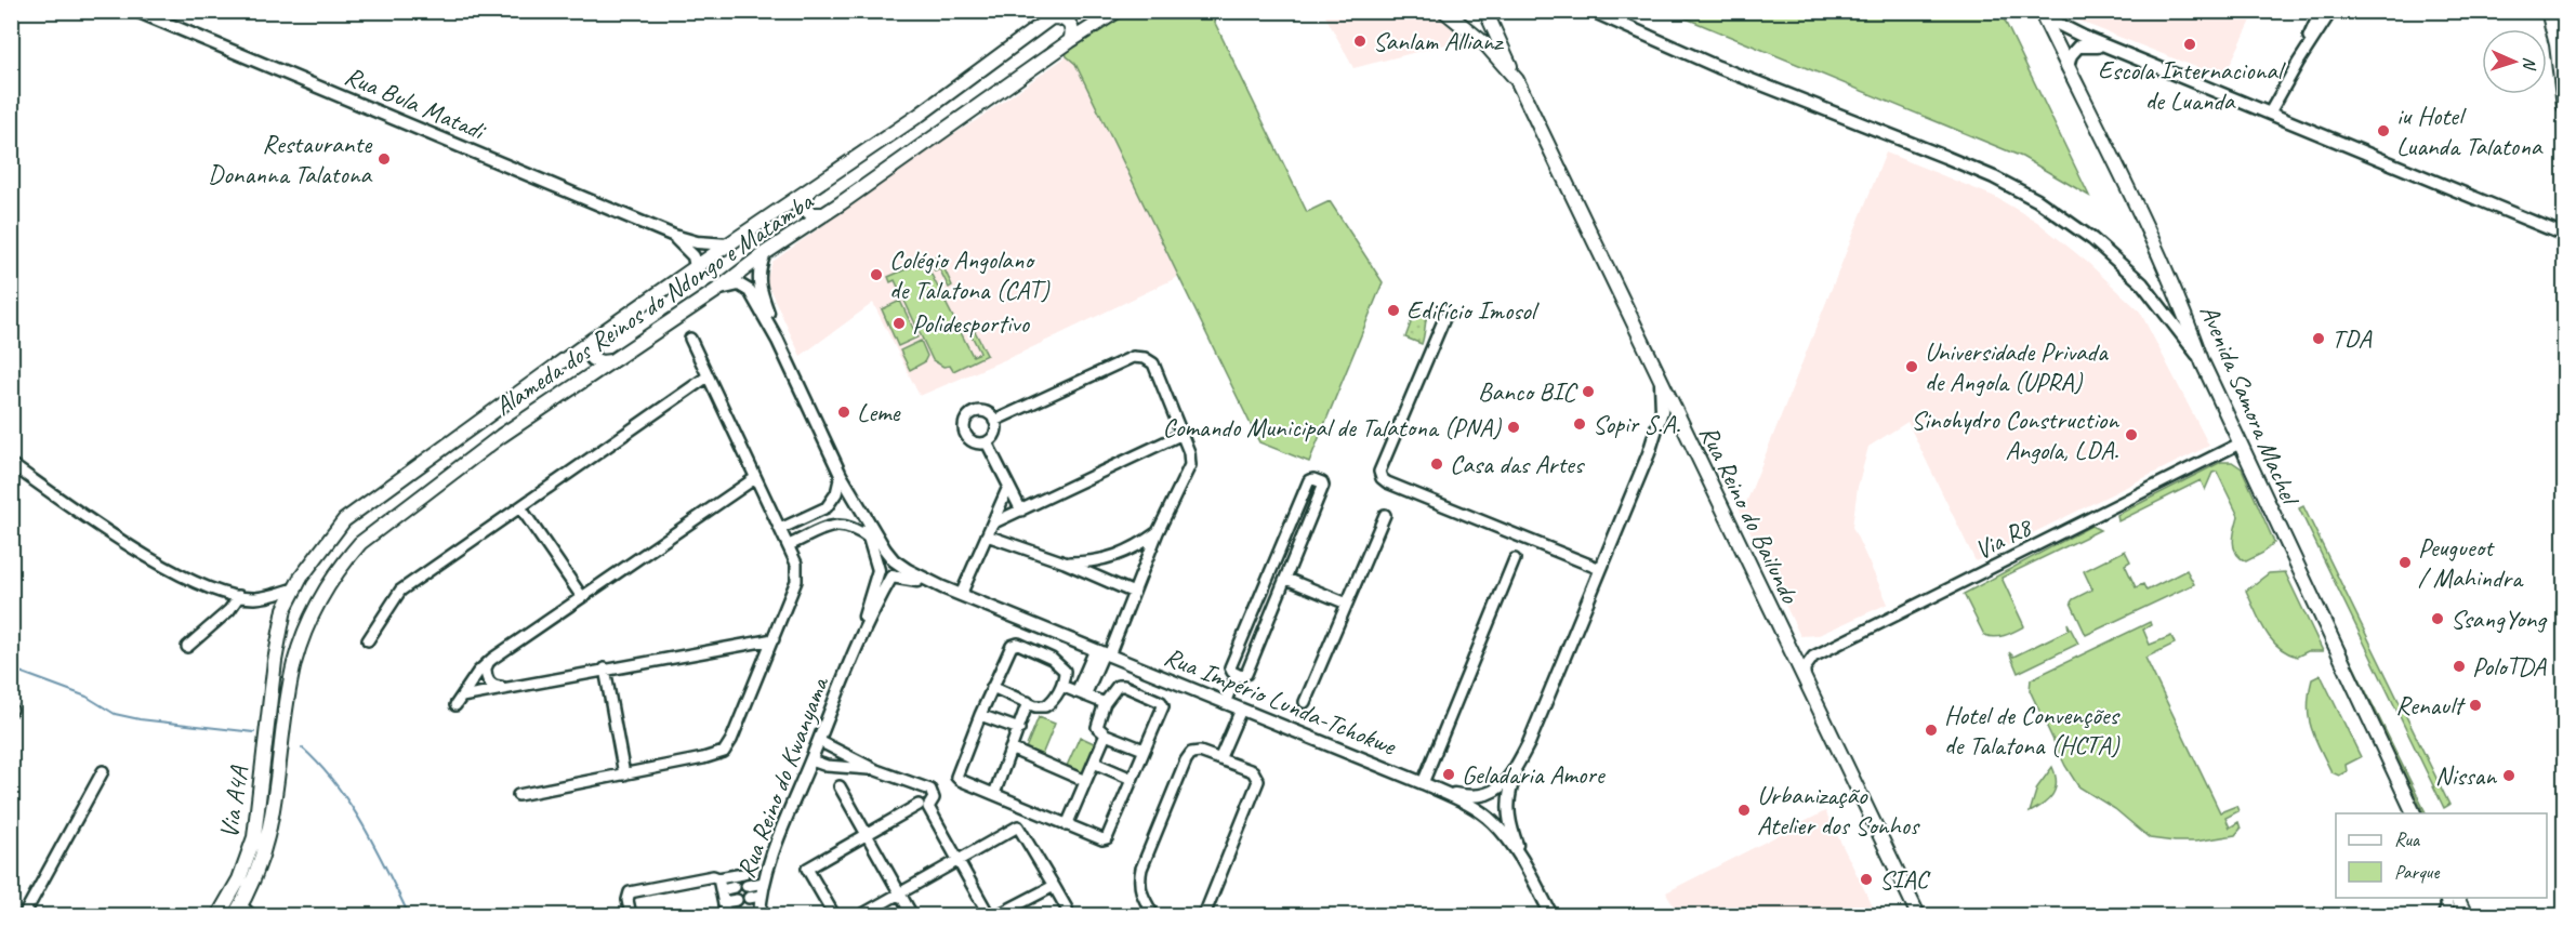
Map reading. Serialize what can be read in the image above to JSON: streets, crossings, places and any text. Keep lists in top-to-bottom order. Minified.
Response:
{"streets":{"main road":["Alameda dos Reinos do Ndongo e Matamba","Avenida Samora Machel","Rua Reino do Bailundo","Via A4A"],"street":["Rua Bula Matadi","Via R8","Rua Império Lunda-Tchokwe","Rua Reino do Kwanyama"]},"crossings":[["Rua Bula Matadi","Alameda dos Reinos do Ndongo e Matamba"],["Alameda dos Reinos do Ndongo e Matamba","Rua Império Lunda-Tchokwe"],["Alameda dos Reinos do Ndongo e Matamba","Via A4A"],["Avenida Samora Machel","Via R8"],["Rua Reino do Bailundo","Via R8"],["Rua Império Lunda-Tchokwe","Rua Reino do Kwanyama"]],"places":["Sanlam Allianz","Escola Internacional de Luanda","iu Hotel Luanda Talatona","Restaurante Donanna Talatona","Colégio Angolano de Talatona (CAT)","Edifício Imosol","Polidesportivo","TDA","Universidade Privada de Angola (UPRA)","Banco BIC","Leme","Sopir S.A.","Comando Municipal de Talatona (PNA)","Sinohydro Construction Angola, LDA.","Casa das Artes","Peugueot / Mahindra","SsangYong","PoloTDA","Renault","Hotel de Convenções de Talatona (HCTA)","Geladaria Amore","Nissan","Urbanização Atelier dos Sonhos","SIAC"],"legend":["Rua","Parque"],"north":"right"}
